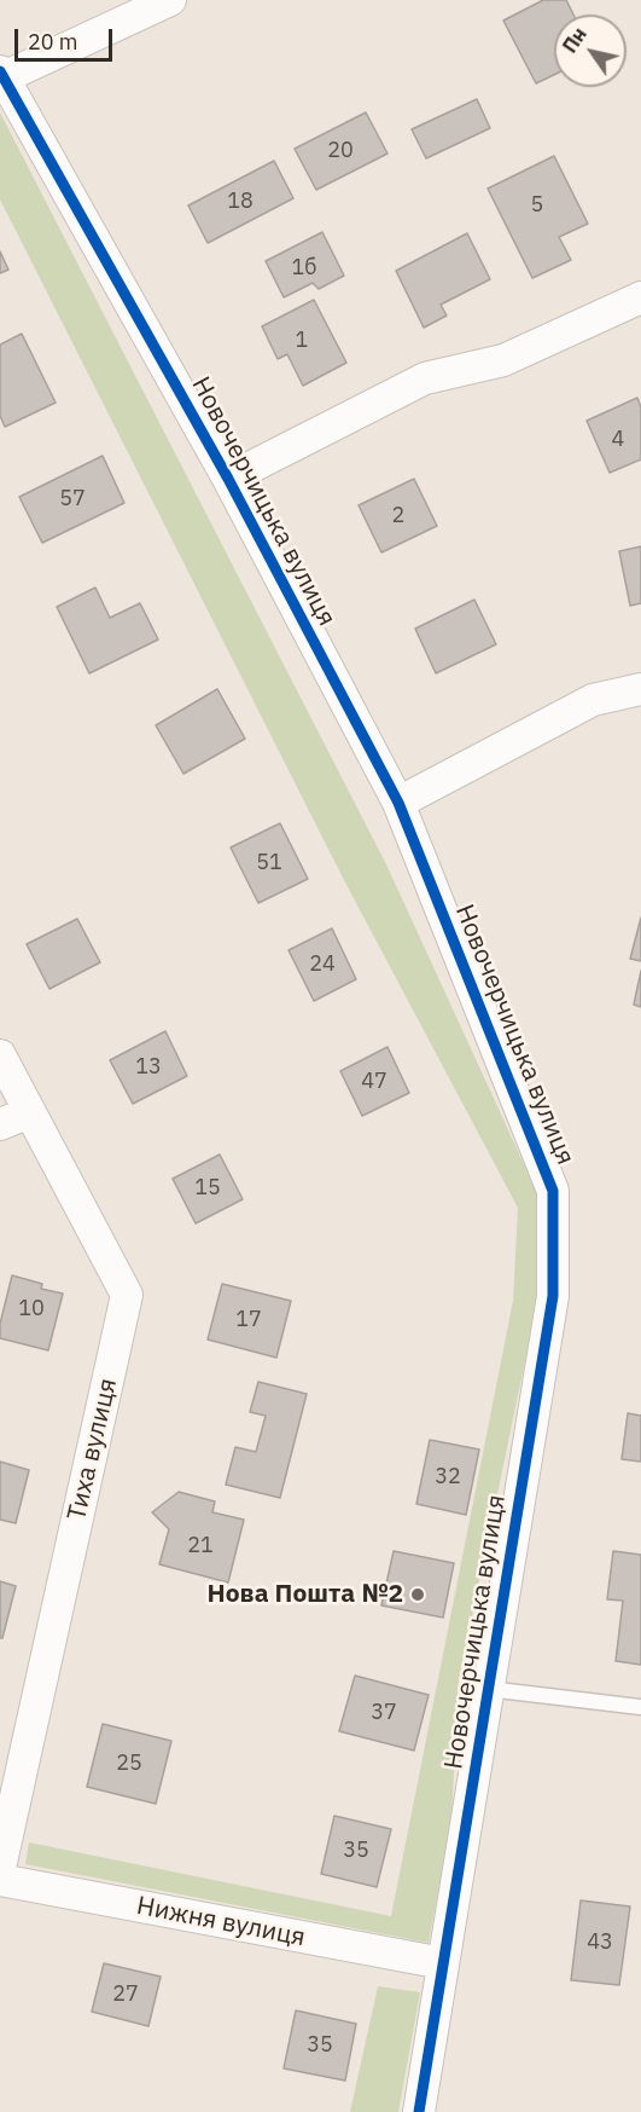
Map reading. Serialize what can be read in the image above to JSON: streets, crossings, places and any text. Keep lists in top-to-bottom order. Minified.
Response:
{"streets":{"street":["Новочерчицька вулиця","Тиха вулиця","Нижня вулиця"]},"crossings":[["Новочерчицька вулиця","Нижня вулиця"]],"places":["Нова Пошта №2"],"house_numbers":["20","18","5","1б","1","4","57","2","51","24","13","47","15","10","17","32","21","37","25","35","43","27","35"],"scale_bar":"20 m","north":"top left"}
